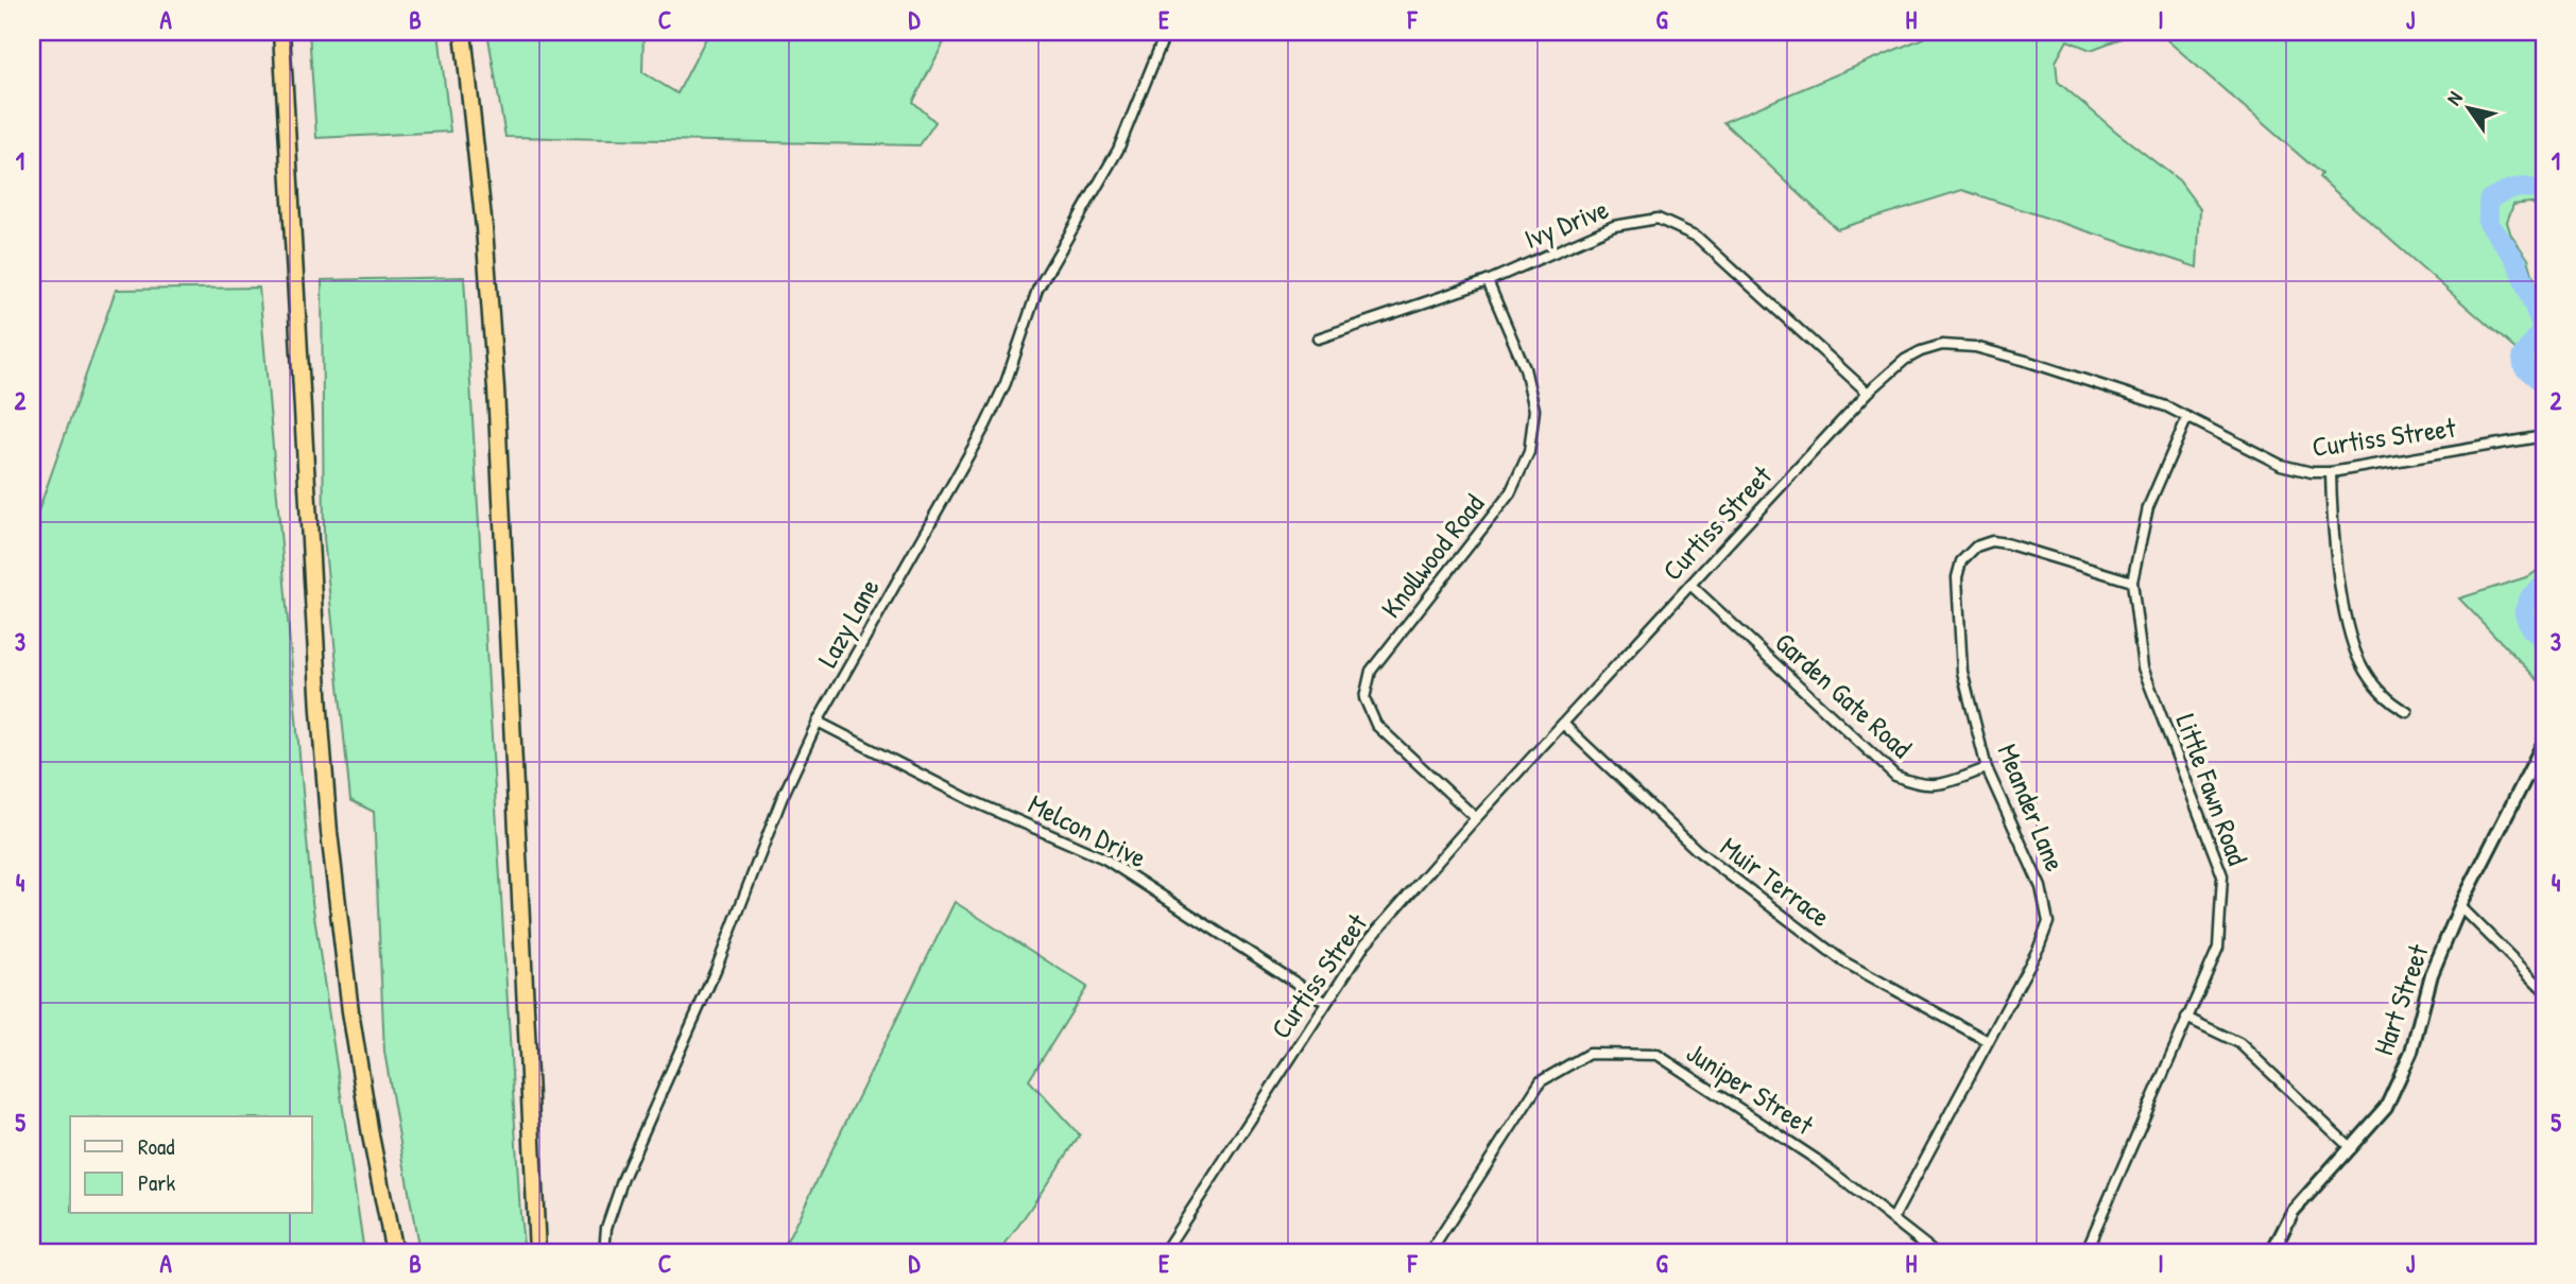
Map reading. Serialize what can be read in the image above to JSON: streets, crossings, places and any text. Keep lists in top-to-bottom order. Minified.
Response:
{"streets":{"street":["Ivy Drive","Curtiss Street","Knollwood Road","Lazy Lane","Garden Gate Road","Little Fawn Road","Meander Lane","Melcon Drive","Muir Terrace","Hart Street","Juniper Street"]},"crossings":[["Ivy Drive","Curtiss Street"],["Ivy Drive","Knollwood Road"],["Curtiss Street","Knollwood Road"],["Curtiss Street","Garden Gate Road"],["Curtiss Street","Little Fawn Road"],["Curtiss Street","Melcon Drive"],["Curtiss Street","Muir Terrace"],["Lazy Lane","Melcon Drive"],["Garden Gate Road","Meander Lane"],["Little Fawn Road","Meander Lane"],["Meander Lane","Muir Terrace"],["Meander Lane","Juniper Street"]],"legend":["Road","Park"],"north":"top left","grid":{"columns":["A","B","C","D","E","F","G","H","I","J"],"rows":["1","2","3","4","5"]}}
